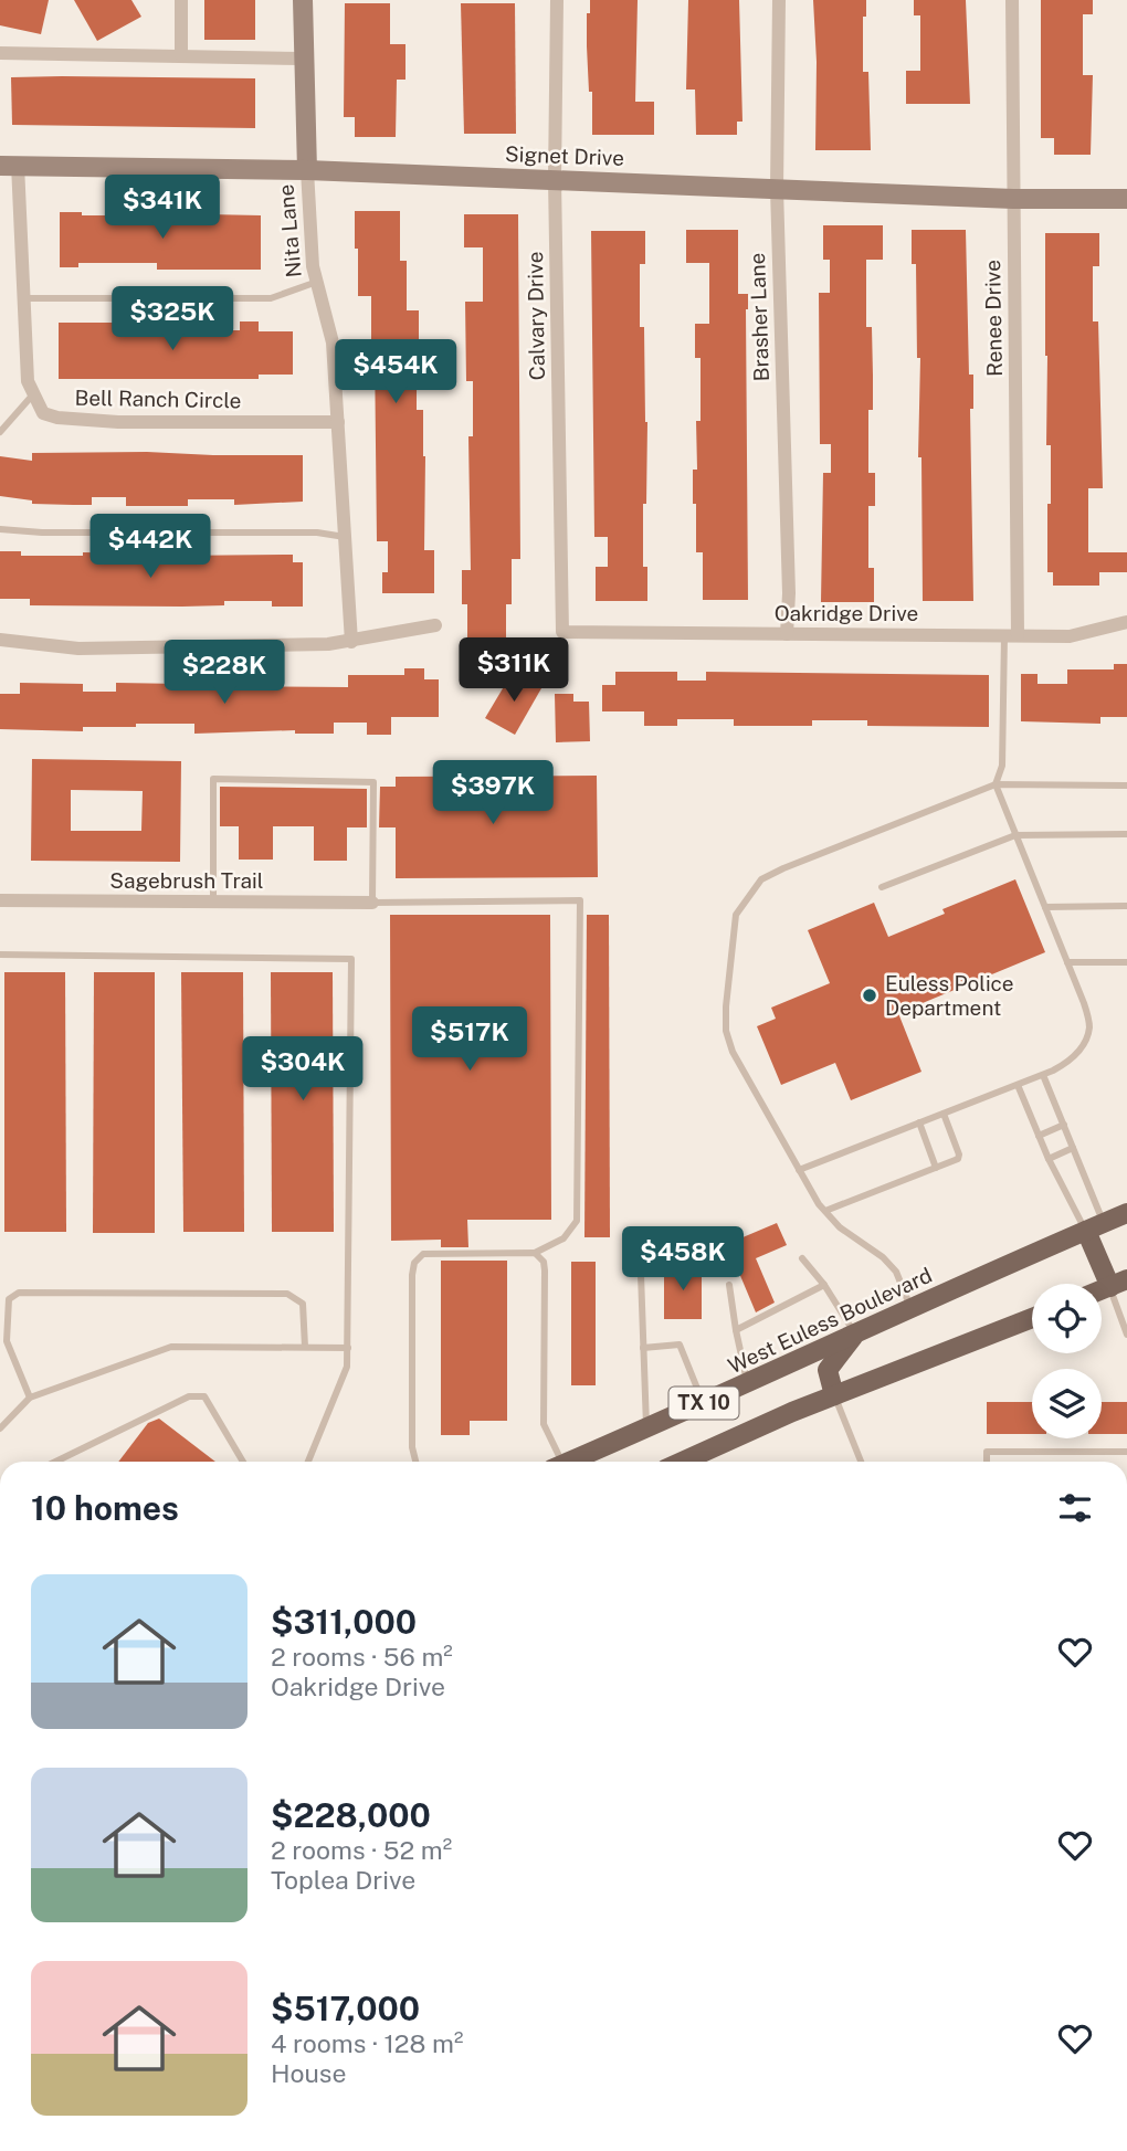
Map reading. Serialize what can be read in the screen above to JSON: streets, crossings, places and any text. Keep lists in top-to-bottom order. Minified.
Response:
{"streets":{"main road":["West Euless Boulevard","TX 10"],"street":["Signet Drive","Nita Lane","Calvary Drive","Brasher Lane","Renee Drive","Bell Ranch Circle","Oakridge Drive","Sagebrush Trail"]},"crossings":[["Signet Drive","Nita Lane"],["Signet Drive","Calvary Drive"],["Signet Drive","Brasher Lane"],["Signet Drive","Renee Drive"],["Nita Lane","Bell Ranch Circle"],["Calvary Drive","Oakridge Drive"],["Brasher Lane","Oakridge Drive"],["Renee Drive","Oakridge Drive"]],"places":["Euless Police Department"],"page":{"price":["$341K","$325K","$454K","$442K","$311K","$228K","$397K","$517K","$304K","$458K"],"heading":"10 homes","list":[{"name":"$311,000","note":"2 rooms · 56 m² · Oakridge Drive"},{"name":"$228,000","note":"2 rooms · 52 m² · Toplea Drive"},{"name":"$517,000","note":"4 rooms · 128 m² · House"}]}}
